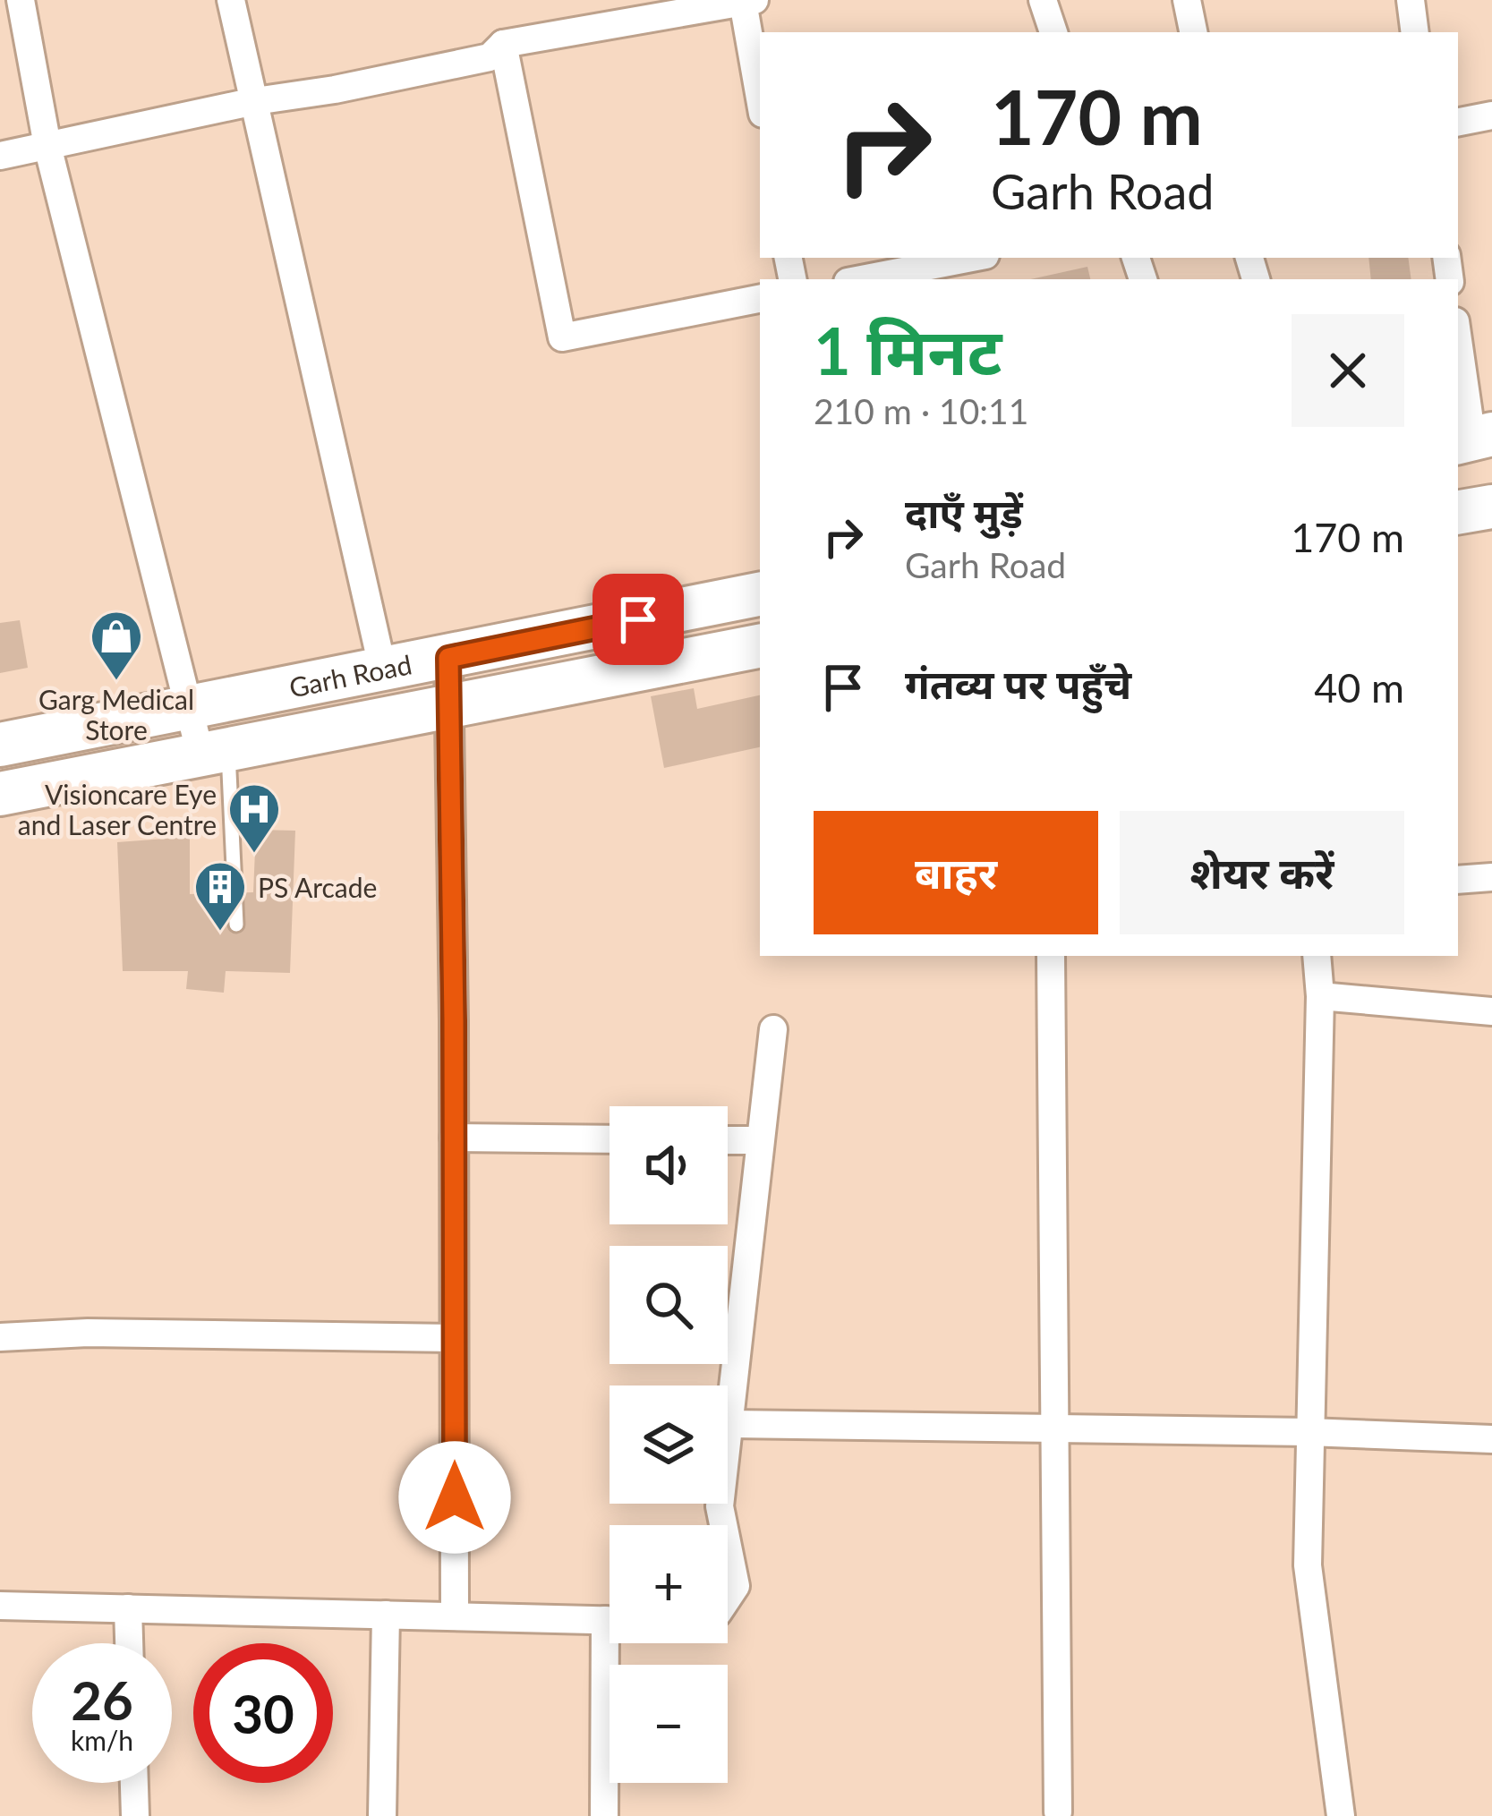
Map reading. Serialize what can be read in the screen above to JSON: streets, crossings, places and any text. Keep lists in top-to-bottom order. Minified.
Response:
{"streets":{"main road":["Garh Road"]},"places":{"shop":["Garg Medical Store"],"hospital":["Visioncare Eye and Laser Centre"],"building":["PS Arcade"]},"page":{"turn":["170 m","Garh Road"],"heading":["1 मिनट","210 m · 10:11"],"list":[{"name":"दाएँ मुड़ें","note":"Garh Road","value":"170 m"},{"name":"गंतव्य पर पहुँचे","value":"40 m"}],"buttons":["बाहर","शेयर करें"],"map_buttons":["+","−"],"speed":"26 km/h","limit":"30"}}
